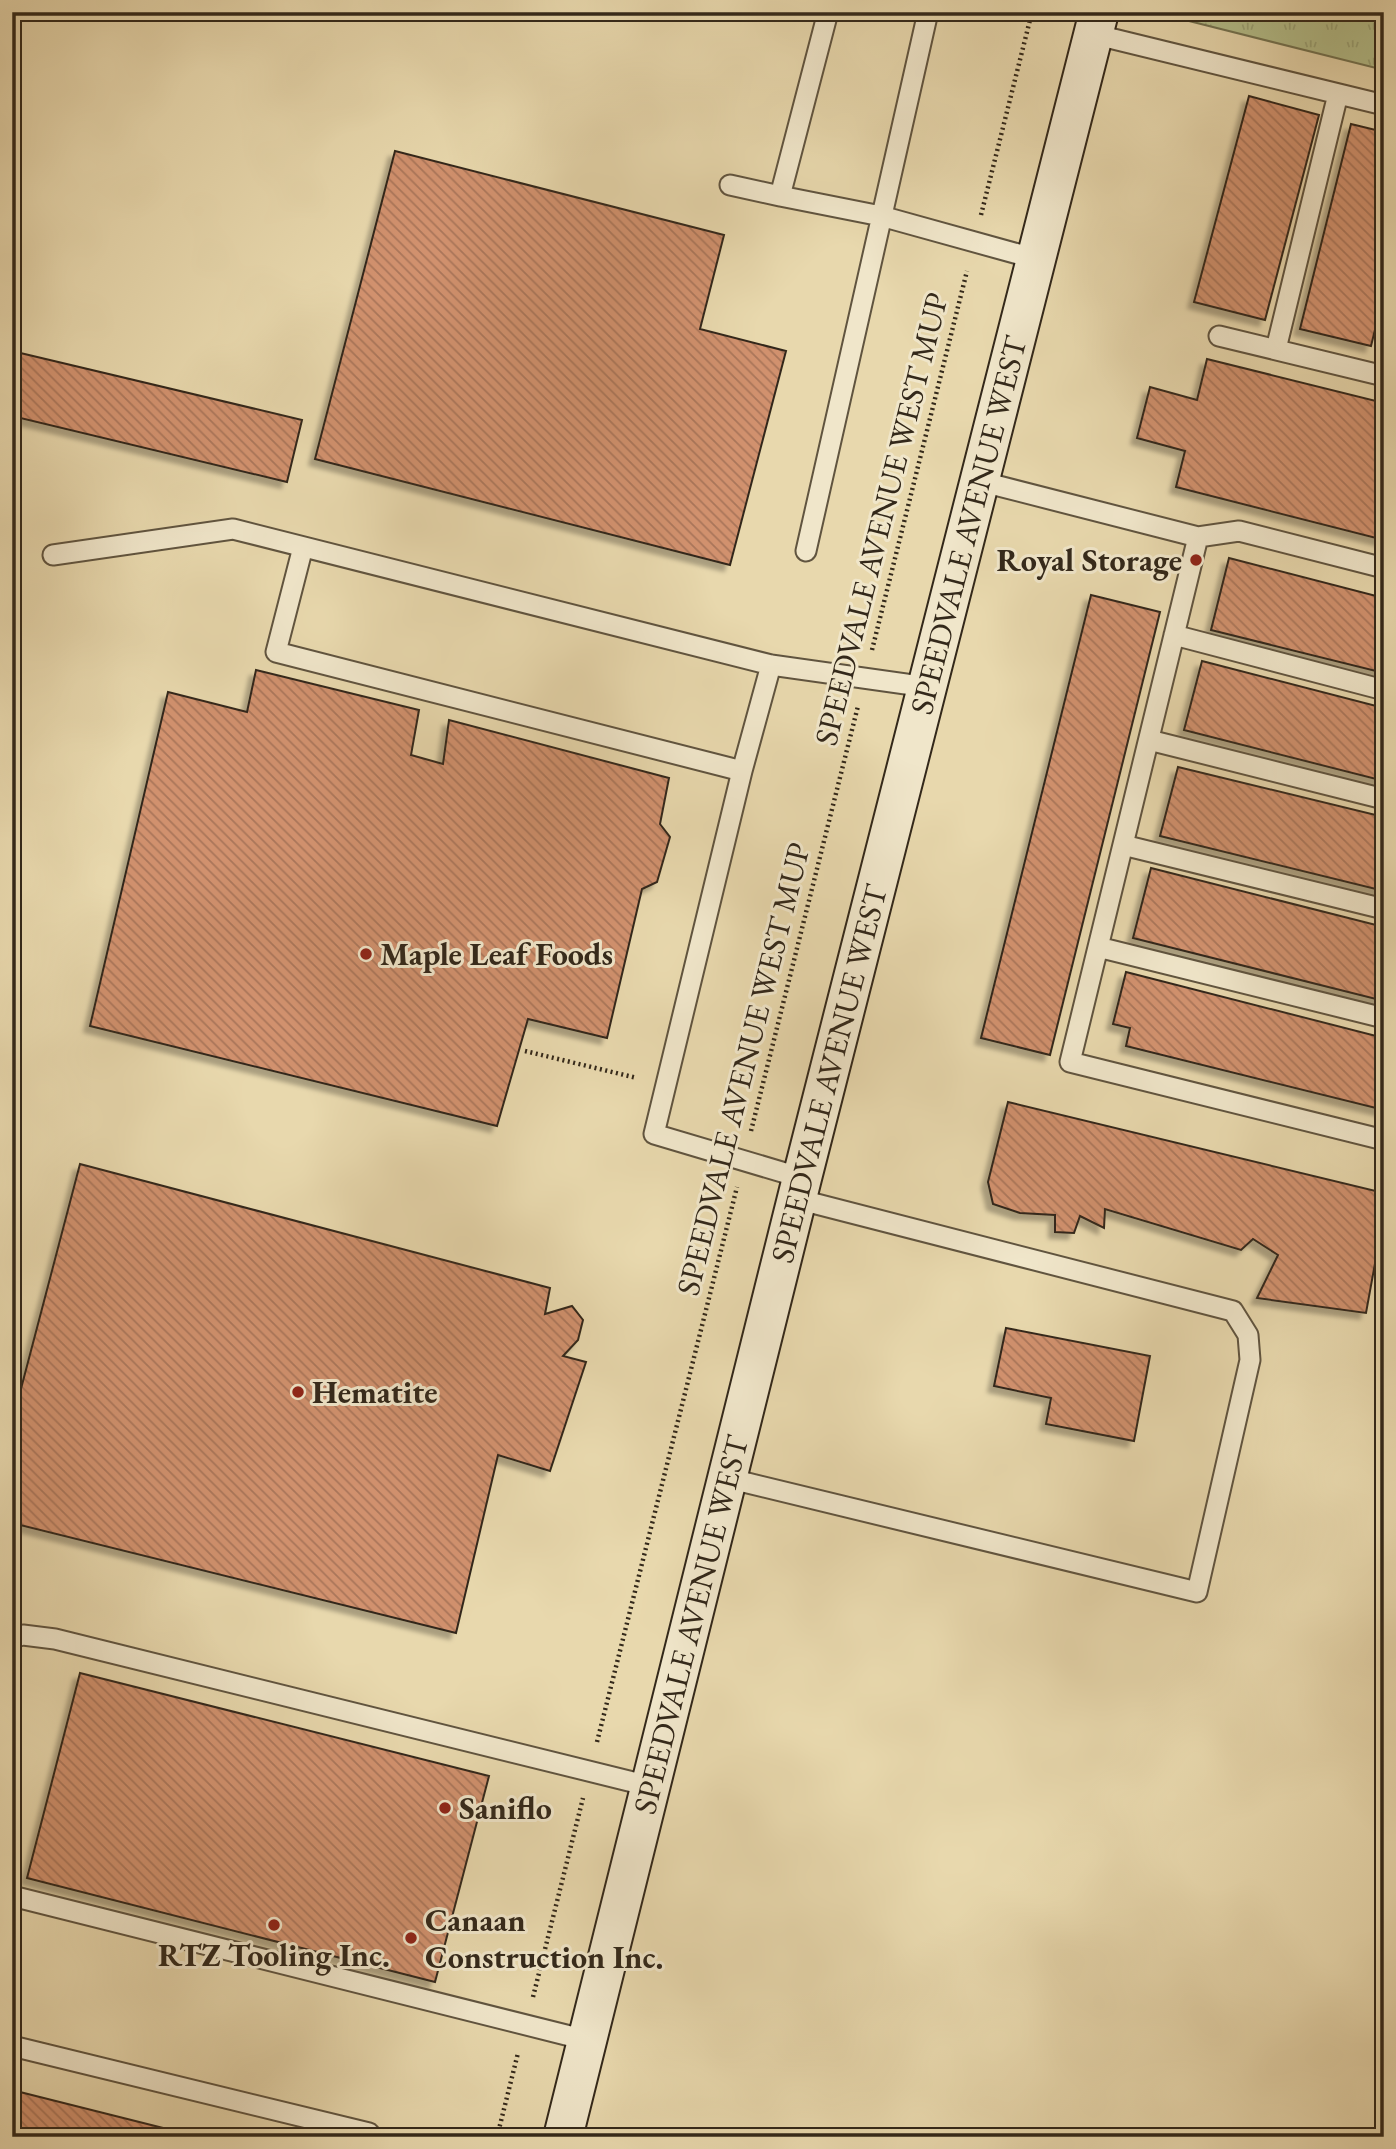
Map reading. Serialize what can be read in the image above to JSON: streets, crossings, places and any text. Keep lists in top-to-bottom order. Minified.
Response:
{"streets":{"main road":["SPEEDVALE AVENUE WEST"],"path":["SPEEDVALE AVENUE WEST MUP"]},"places":["Royal Storage","Maple Leaf Foods","Hematite","Saniflo","RTZ Tooling Inc.","Canaan Construction Inc."]}
